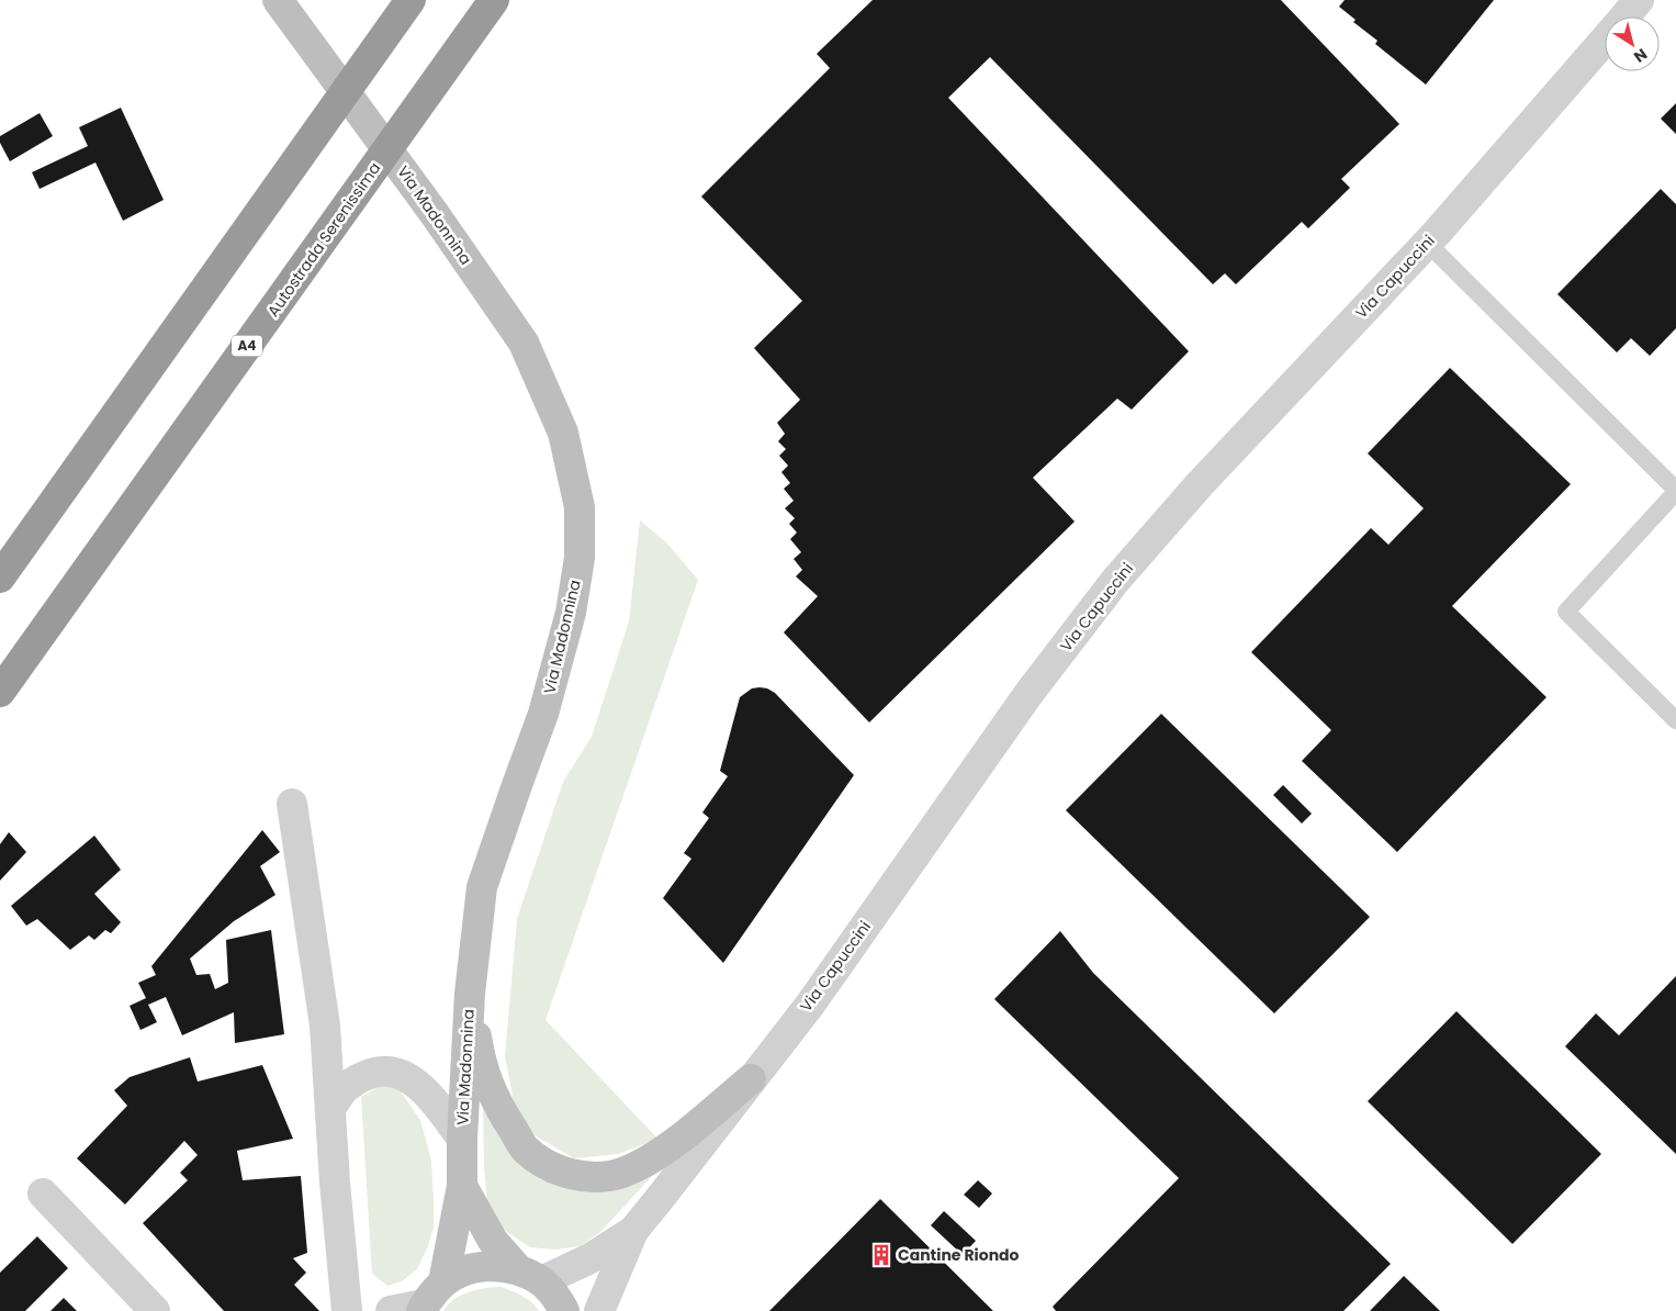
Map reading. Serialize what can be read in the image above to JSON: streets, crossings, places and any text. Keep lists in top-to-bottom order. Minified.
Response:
{"streets":{"highway":["Autostrada Serenissima","A4"],"main road":["Via Madonnina"],"street":["Via Capuccini"]},"crossings":[["Via Madonnina","Via Capuccini"]],"places":{"building":["Cantine Riondo"]},"north":"bottom right"}
